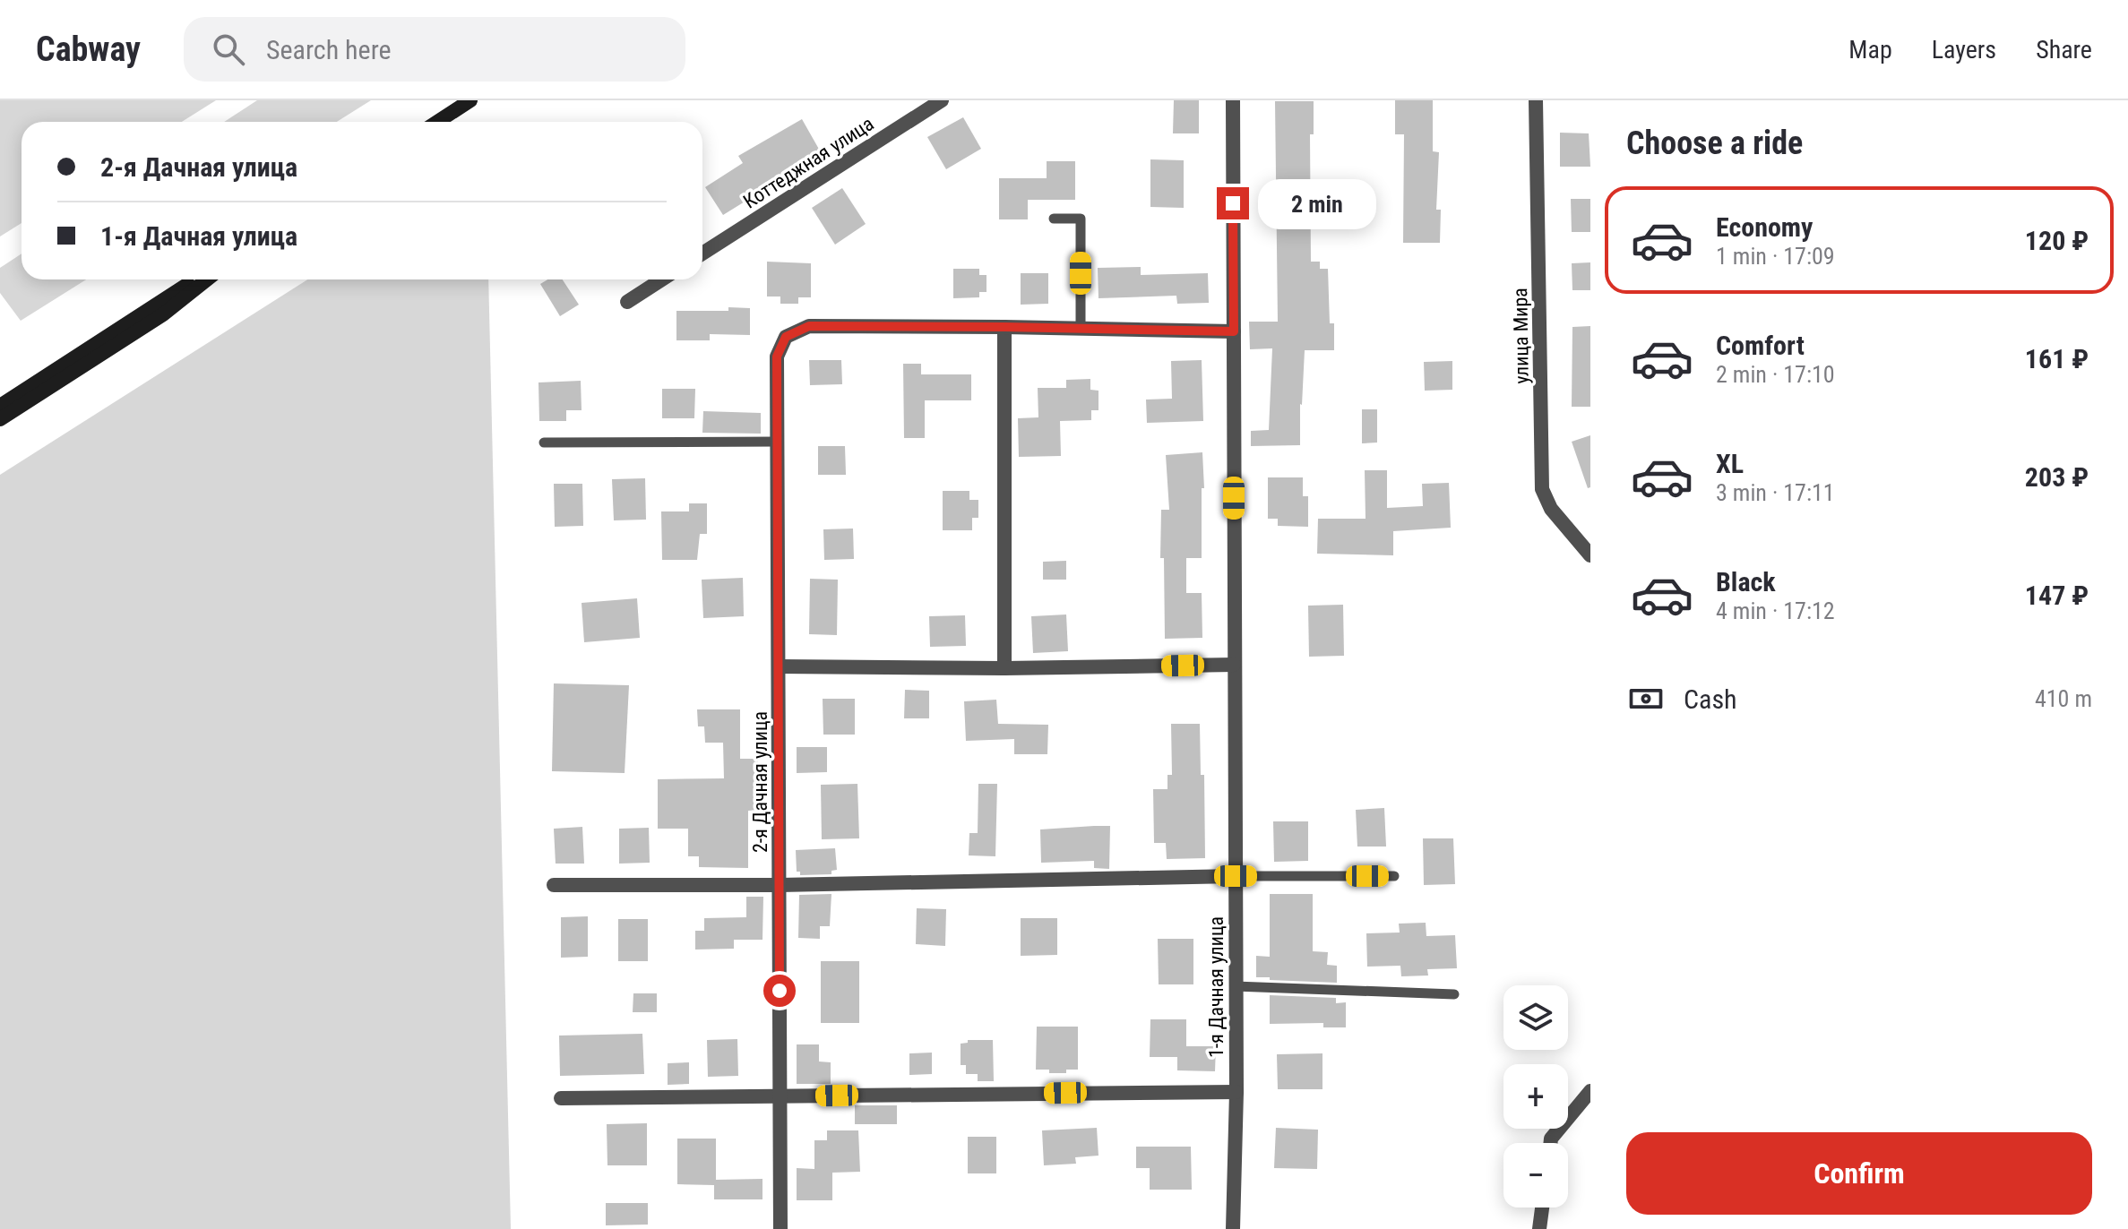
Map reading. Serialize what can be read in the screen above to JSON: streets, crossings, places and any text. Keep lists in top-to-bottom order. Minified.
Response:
{"streets":{"street":["Коттеджная улица","улица Мира","2-я Дачная улица","1-я Дачная улица"]},"page":{"header":"Cabway","search":"Search here","nav":["Map","Layers","Share"],"heading":"Choose a ride","banner":["2-я Дачная улица","1-я Дачная улица"],"bubble":"2 min","list":[{"name":"Economy","note":"1 min · 17:09","value":"120 ₽"},{"name":"Comfort","note":"2 min · 17:10","value":"161 ₽"},{"name":"XL","note":"3 min · 17:11","value":"203 ₽"},{"name":"Black","note":"4 min · 17:12","value":"147 ₽"}],"pay":["Cash","410 m"],"map_buttons":["+","−"],"buttons":"Confirm"}}
